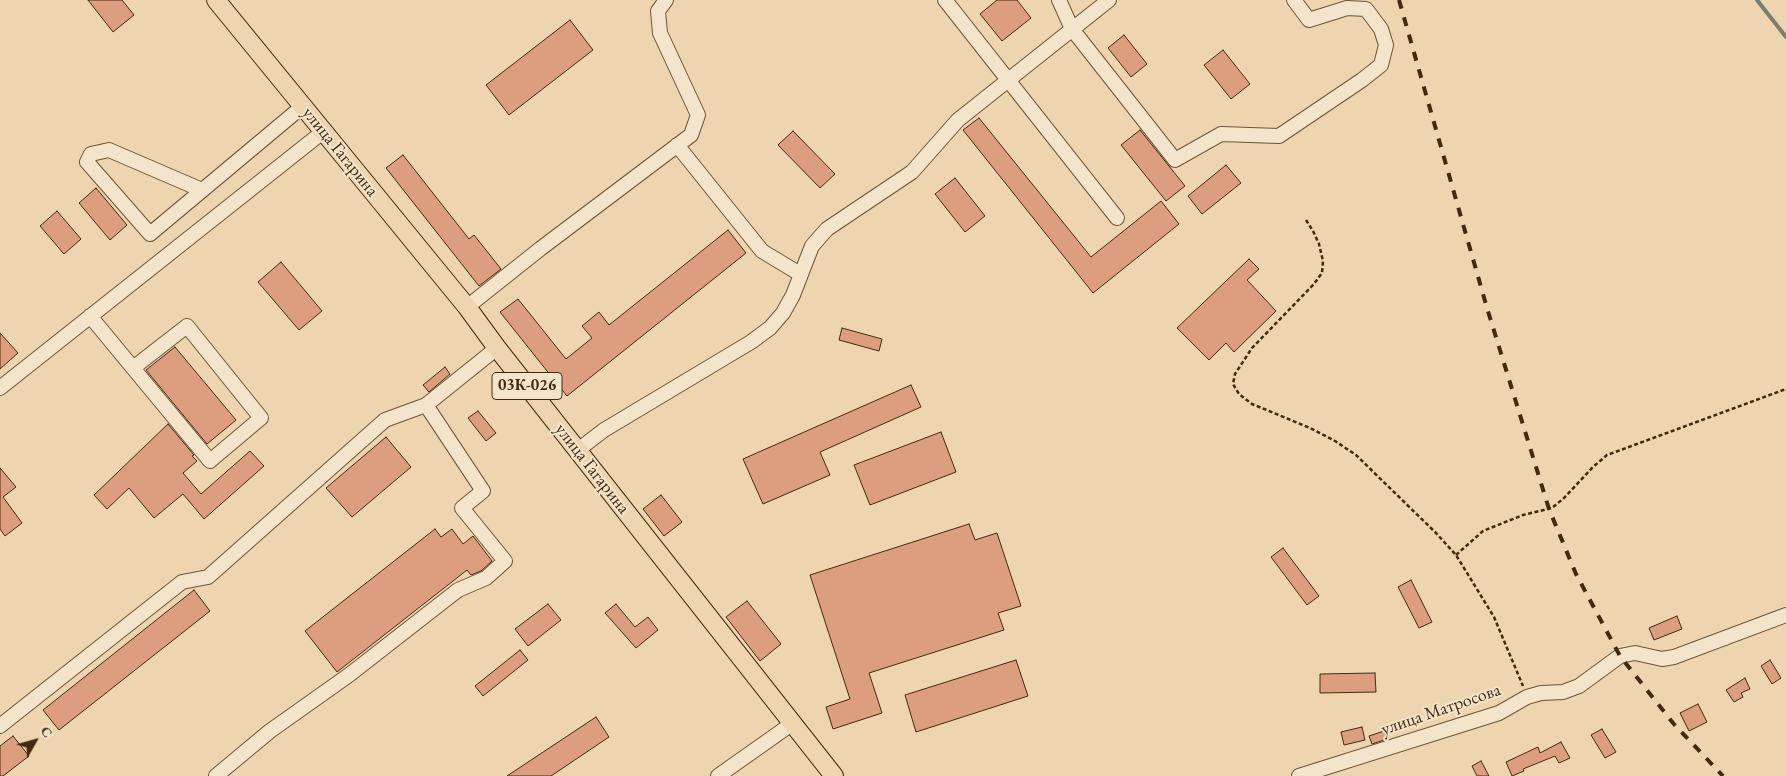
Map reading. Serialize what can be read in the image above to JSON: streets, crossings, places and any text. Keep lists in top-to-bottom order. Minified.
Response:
{"streets":{"main road":["улица Гагарина","03К-026"],"street":["улица Матросова"]},"north":"top right"}
